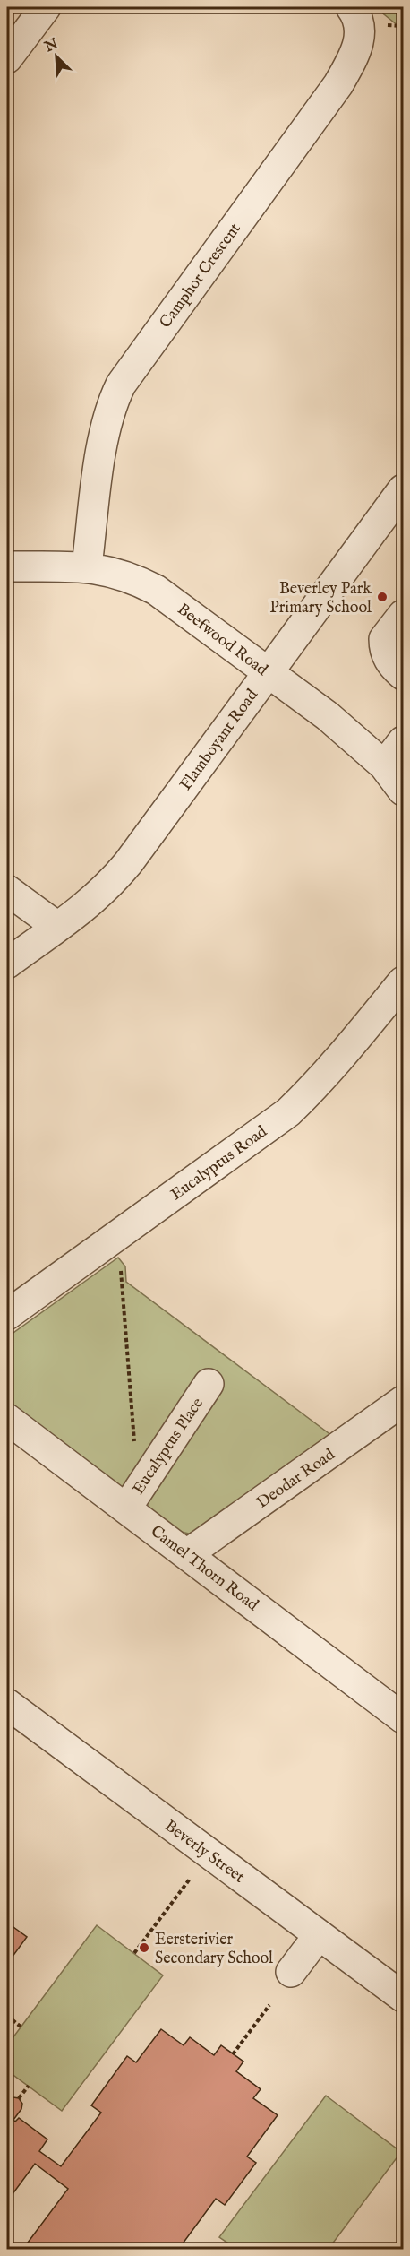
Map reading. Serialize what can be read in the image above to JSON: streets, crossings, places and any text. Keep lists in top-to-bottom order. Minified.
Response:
{"streets":{"street":["Camphor Crescent","Beefwood Road","Flamboyant Road","Eucalyptus Road","Eucalyptus Place","Deodar Road","Camel Thorn Road","Beverly Street"]},"crossings":[["Camphor Crescent","Beefwood Road"],["Beefwood Road","Flamboyant Road"],["Eucalyptus Place","Camel Thorn Road"],["Deodar Road","Camel Thorn Road"]],"places":["Beverley Park Primary School","Eersterivier Secondary School"],"north":"top left"}
